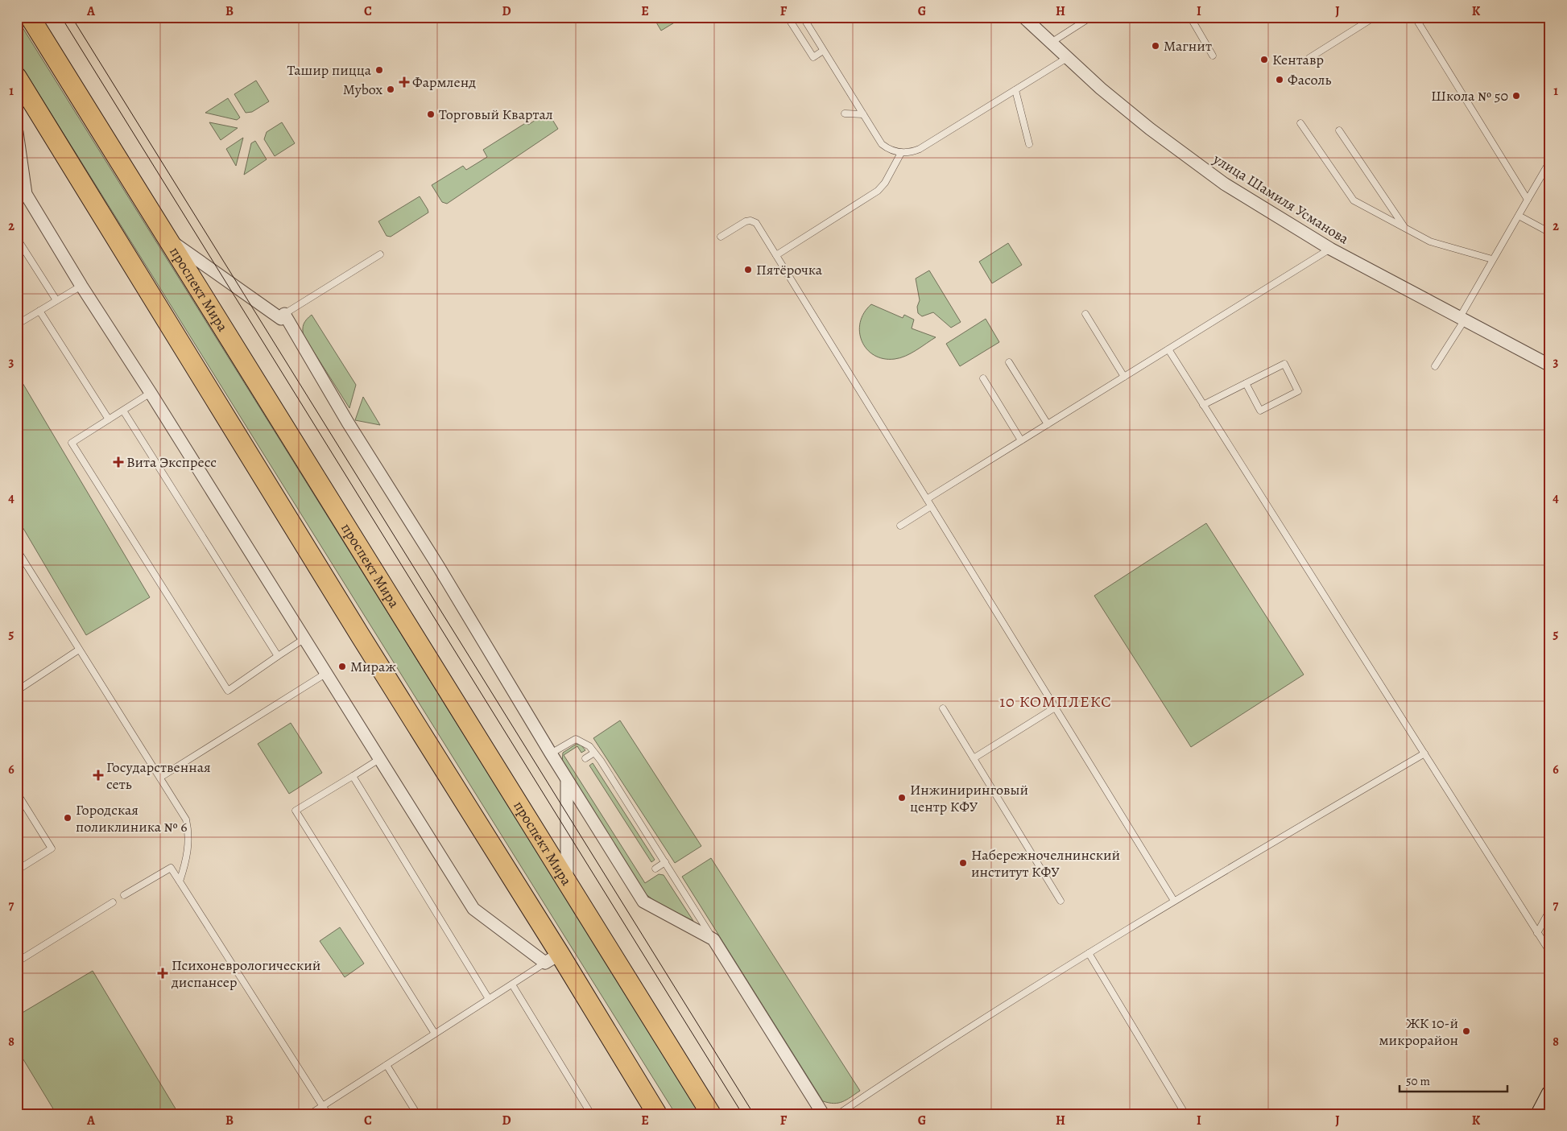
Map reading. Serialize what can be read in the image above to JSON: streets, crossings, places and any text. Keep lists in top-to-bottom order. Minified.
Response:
{"streets":{"main road":["проспект Мира"],"street":["улица Шамиля Усманова"]},"districts":["10 КОМПЛЕКС"],"places":{"other":["Магнит","Кентавр","Ташир пицца","Фасоль","Mybox","Школа № 50","Торговый Квартал","Пятёрочка","Мираж","Инжиниринговый центр КФУ","Городская поликлиника № 6","Набережночелнинский институт КФУ","ЖК 10-й микрорайон"],"health":["Фармленд","Вита Экспресс","Государственная сеть","Психоневрологический диспансер"]},"scale_bar":"50 m","grid":{"columns":["A","B","C","D","E","F","G","H","I","J","K"],"rows":["1","2","3","4","5","6","7","8"]}}
